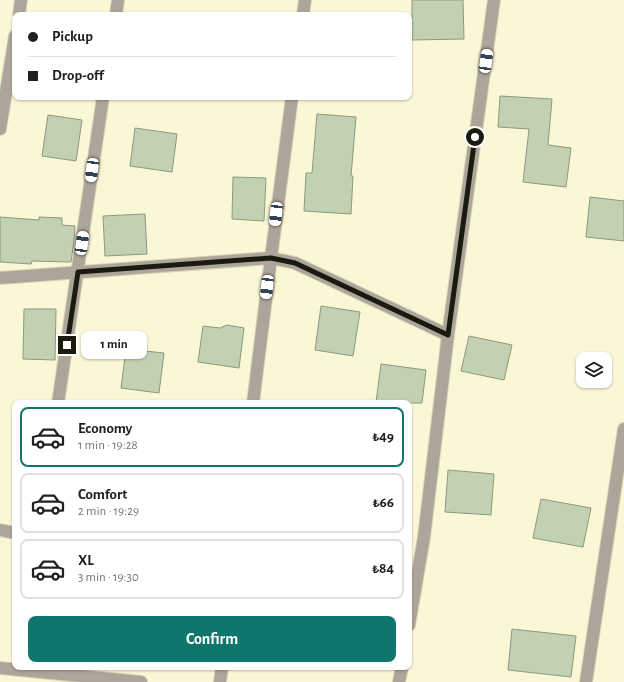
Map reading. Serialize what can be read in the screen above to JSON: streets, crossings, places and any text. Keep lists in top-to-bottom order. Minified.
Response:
{"page":{"banner":["Pickup","Drop-off"],"bubble":"1 min","list":[{"name":"Economy","note":"1 min · 19:28","value":"₺49"},{"name":"Comfort","note":"2 min · 19:29","value":"₺66"},{"name":"XL","note":"3 min · 19:30","value":"₺84"}],"buttons":"Confirm"}}
